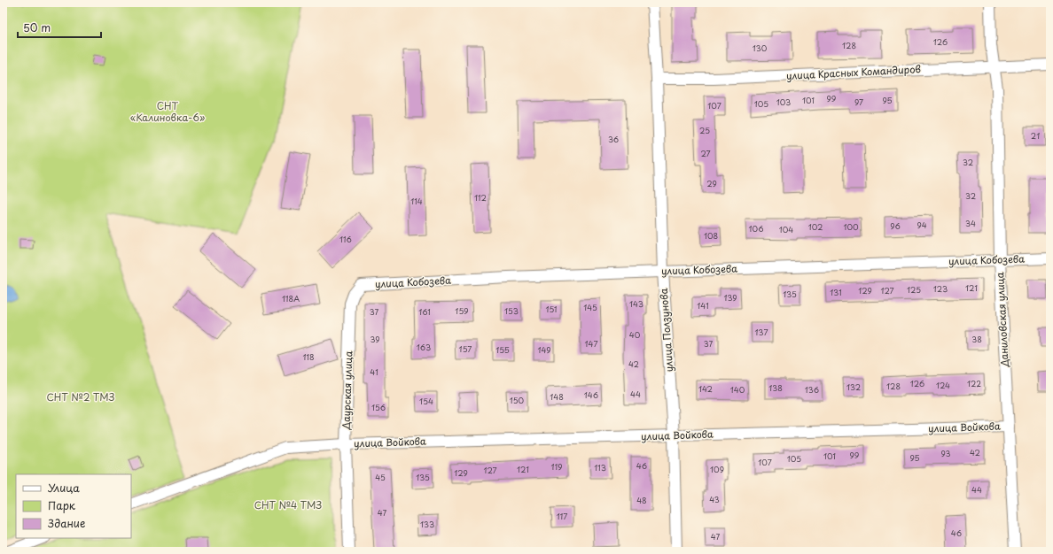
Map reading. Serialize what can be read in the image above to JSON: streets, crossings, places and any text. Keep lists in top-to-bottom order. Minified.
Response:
{"streets":{"street":["улица Красных Командиров","улица Кобозева","Даниловская улица","улица Ползунова","Даурская улица","улица Войкова"]},"crossings":[["улица Красных Командиров","Даниловская улица"],["улица Красных Командиров","улица Ползунова"],["улица Кобозева","Даниловская улица"],["улица Кобозева","улица Ползунова"],["улица Кобозева","Даурская улица"],["Даниловская улица","улица Войкова"],["улица Ползунова","улица Войкова"],["Даурская улица","улица Войкова"]],"parks":["СНТ «Калиновка-6»","СНТ №2 ТМЗ","СНТ №4 ТМЗ"],"house_numbers":["126","128","130","99","101","95","103","97","105","107","25","21","36","27","32","29","32","112","114","34","94","96","102","100","106","104","108","116","121","123","125","129","127","131","135","139","118А","143","141","145","151","159","153","37","161","137","40","39","38","147","37","163","157","155","149","118","42","41","126","122","124","128","132","138","142","140","136","44","146","148","150","154","156","42","93","99","101","95","105","107","46","119","113","121","109","127","129","45","135","44","43","48","47","117","133","46","47"],"legend":["Улица","Парк","Здание"],"scale_bar":"50 m"}
